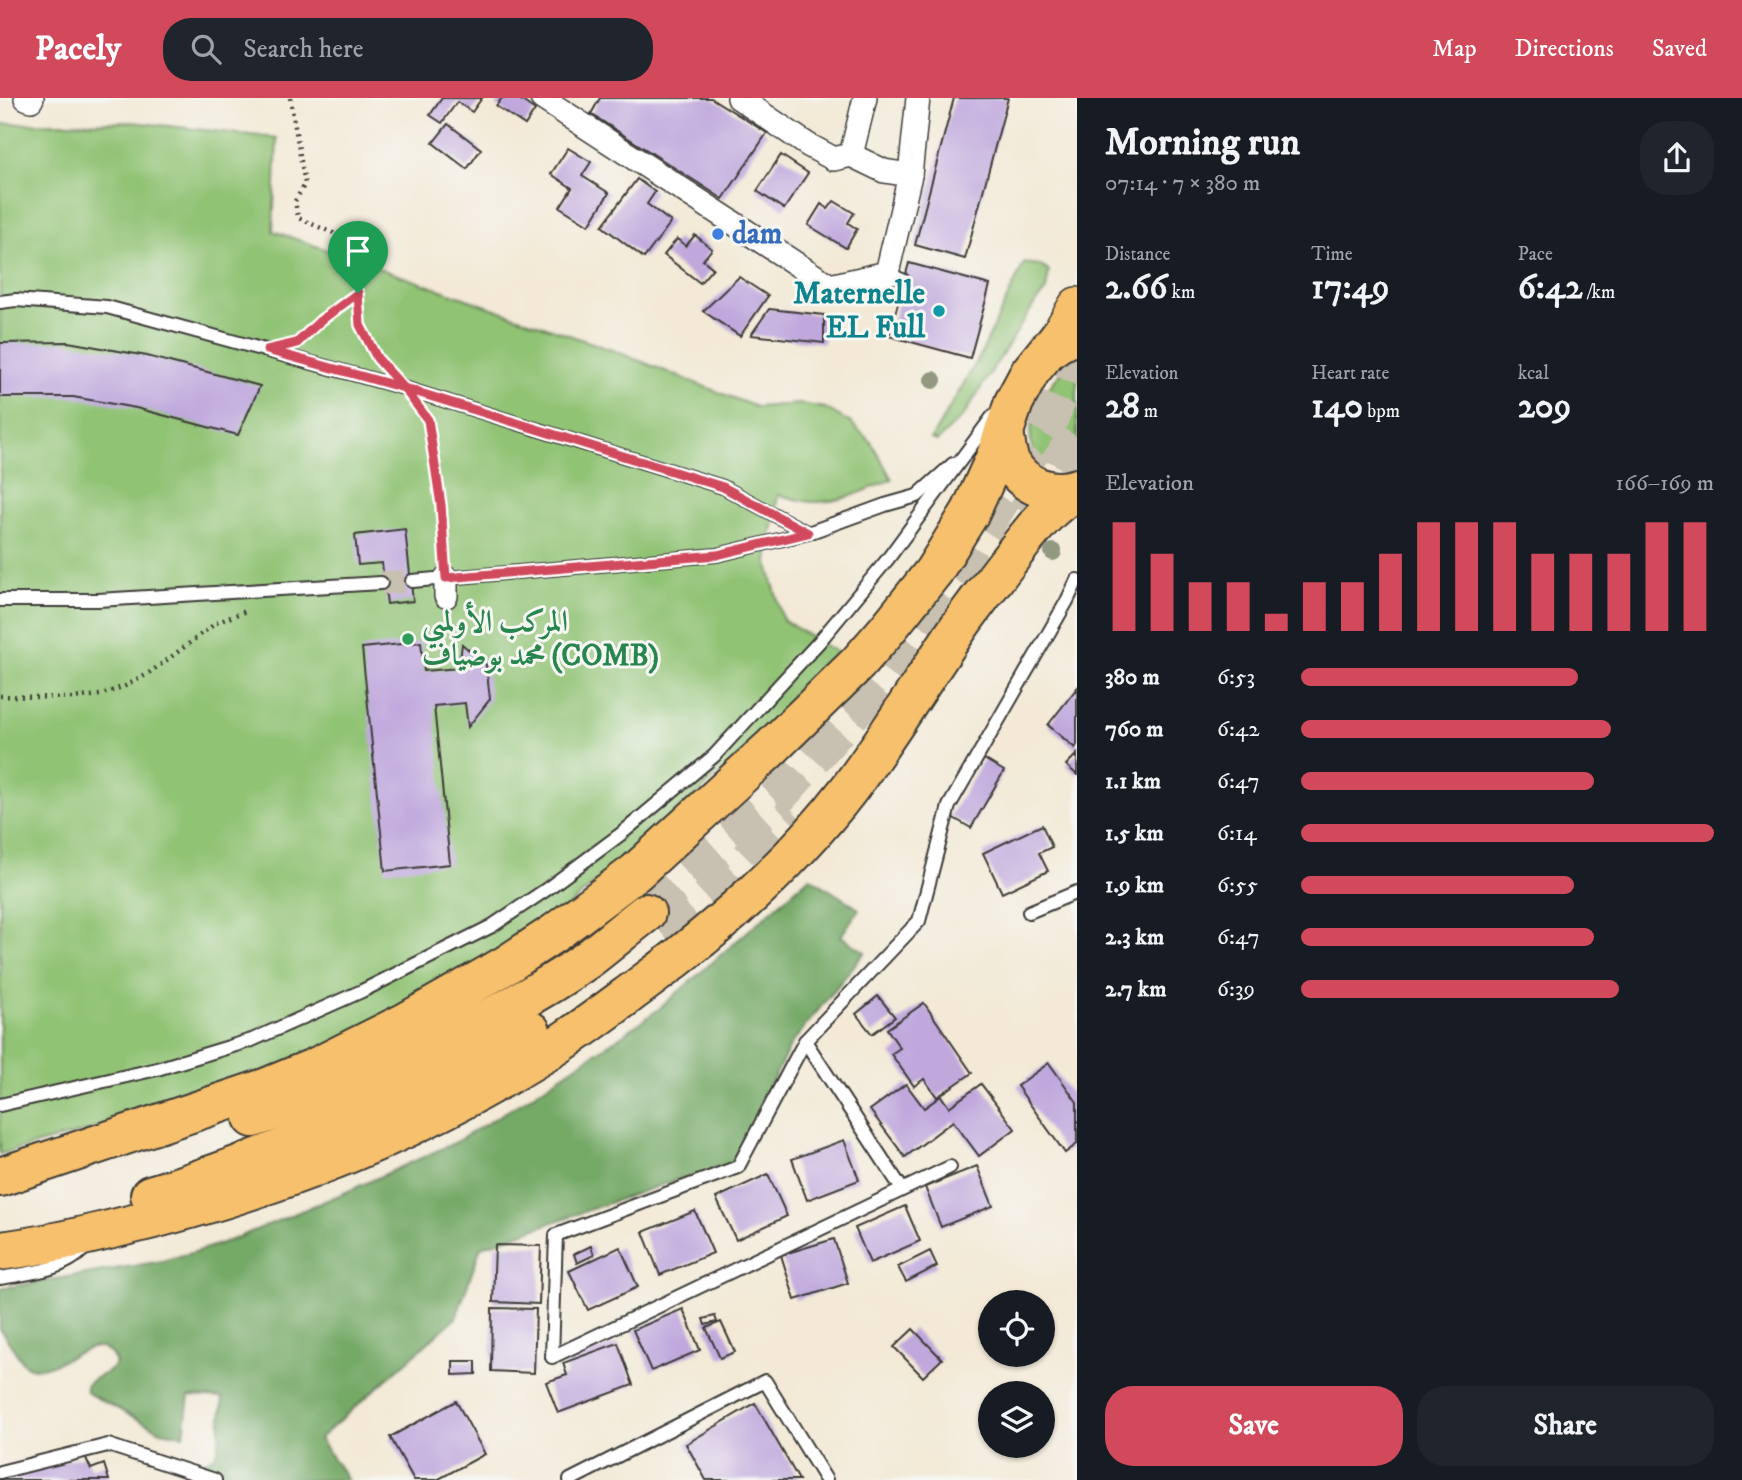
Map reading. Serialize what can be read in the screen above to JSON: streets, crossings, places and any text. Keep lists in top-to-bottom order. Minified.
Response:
{"places":["dam","Maternelle EL Full","المركب الأولمبي محمد بوضياف (COMB)"],"page":{"header":"Pacely","search":"Search here","nav":["Map","Directions","Saved"],"heading":["Morning run","07:14 · 7 × 380 m"],"stats":[["Distance","2.66 km"],["Time","17:49"],["Pace","6:42 /km"],["Elevation","28 m"],["Heart rate","140 bpm"],["kcal","209"]],"chart":["Elevation","166–169 m"],"list":[{"name":"380 m","note":"6:53"},{"name":"760 m","note":"6:42"},{"name":"1.1 km","note":"6:47"},{"name":"1.5 km","note":"6:14"},{"name":"1.9 km","note":"6:55"},{"name":"2.3 km","note":"6:47"},{"name":"2.7 km","note":"6:39"}],"buttons":["Save","Share"]}}
